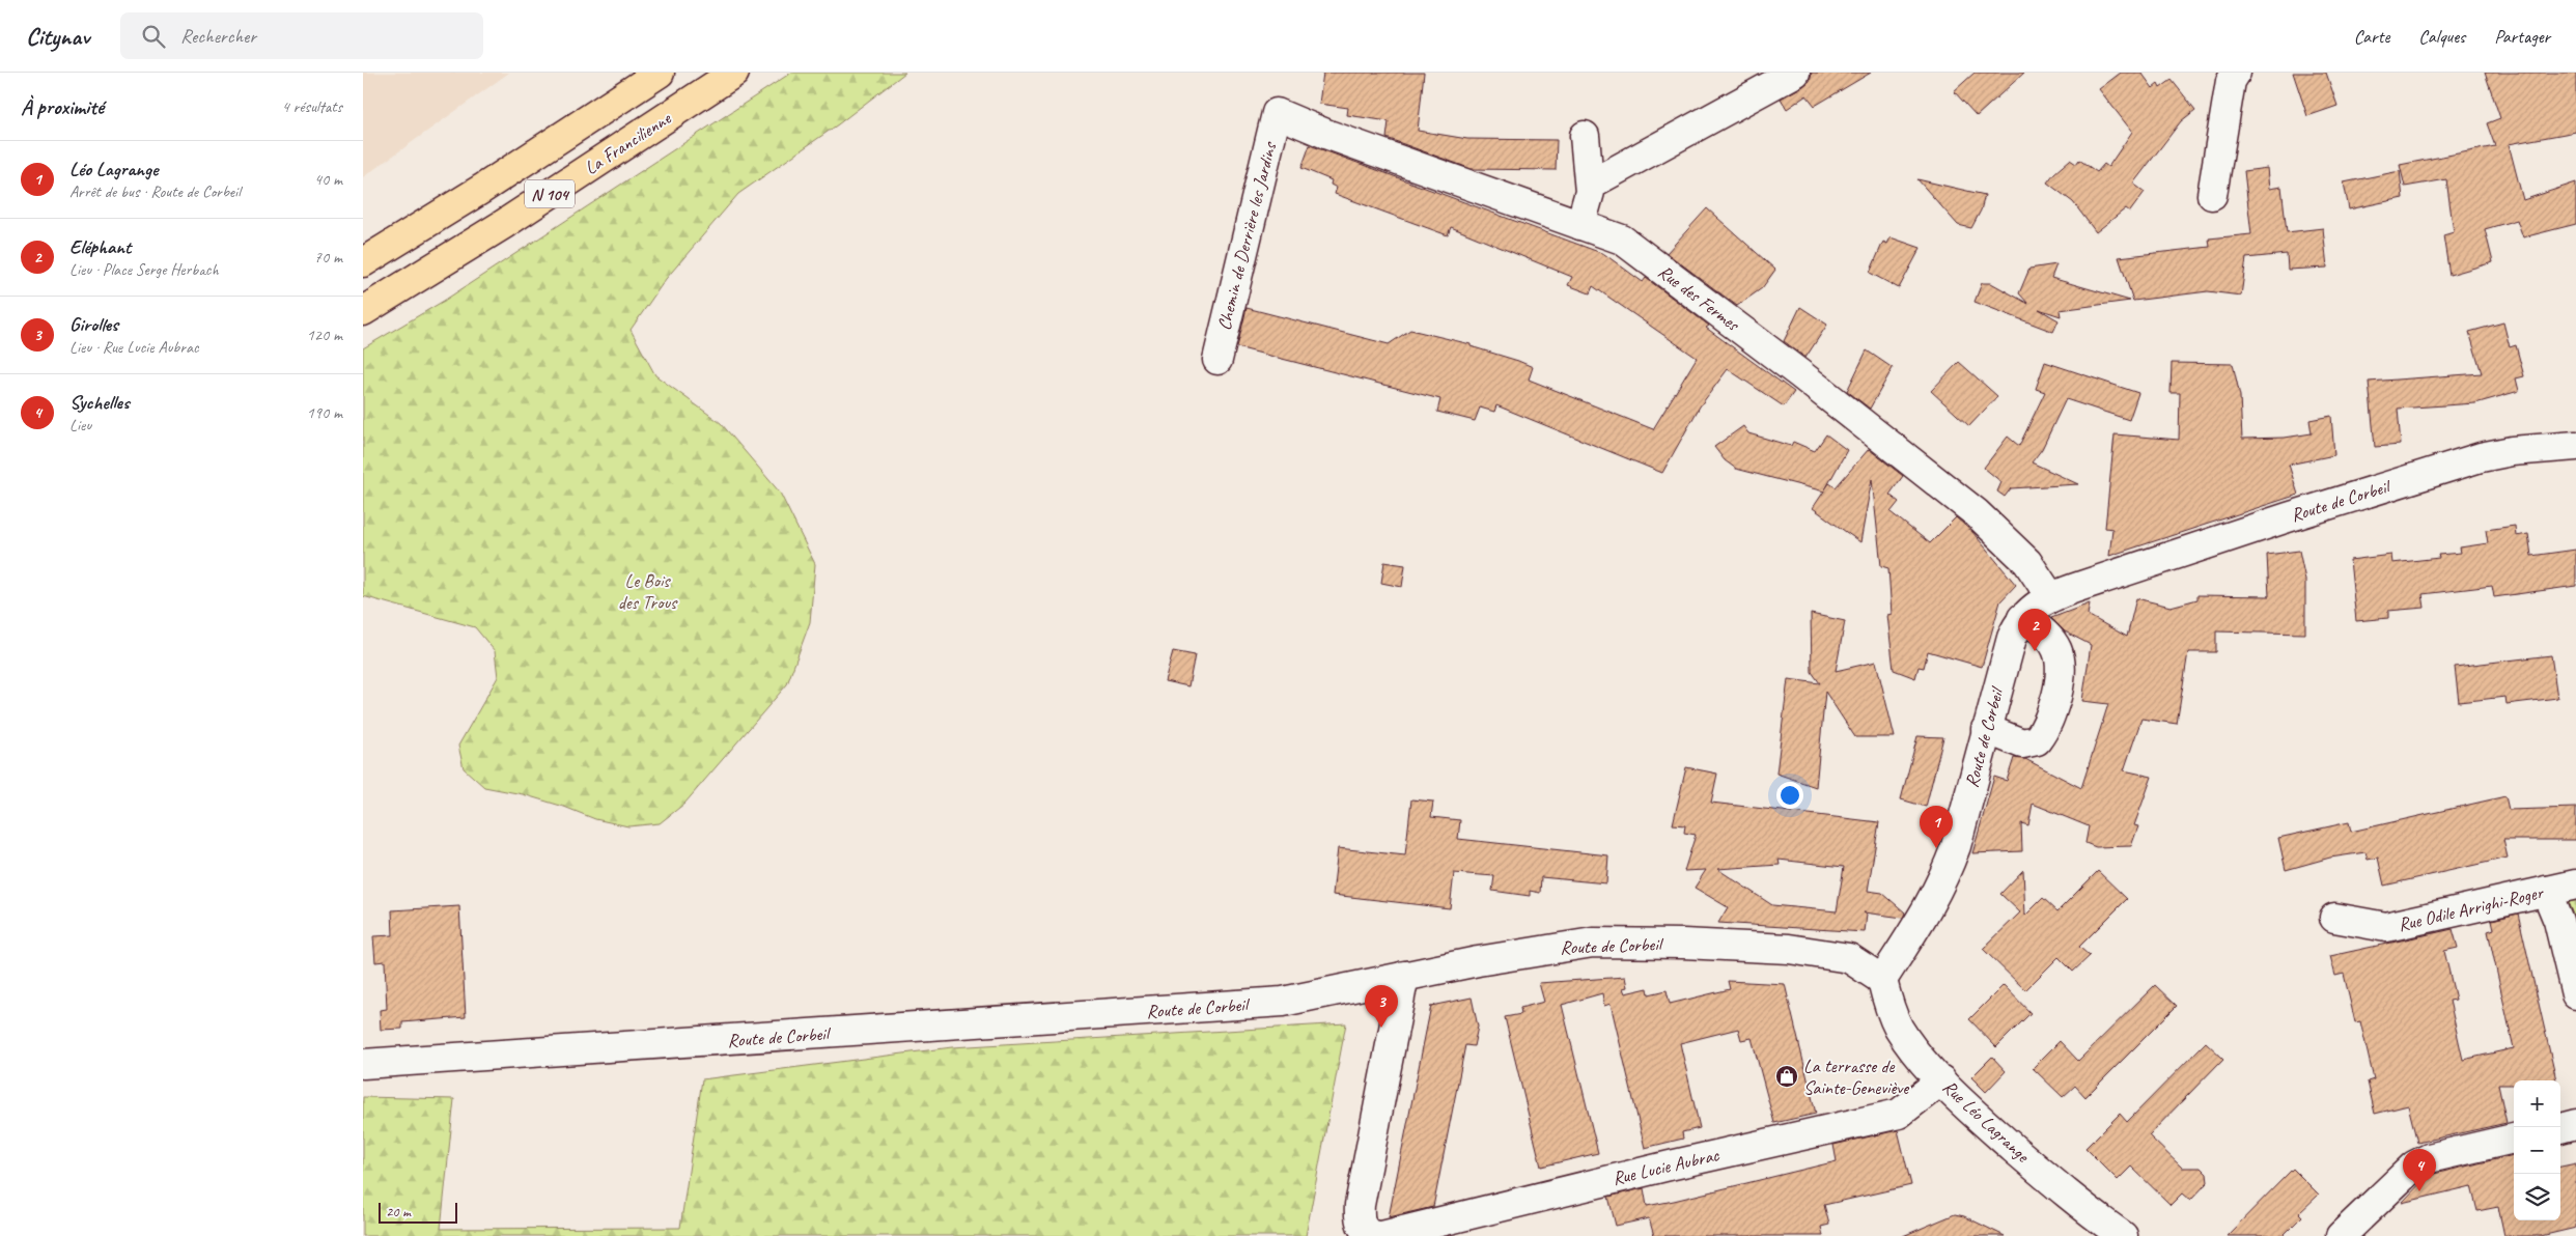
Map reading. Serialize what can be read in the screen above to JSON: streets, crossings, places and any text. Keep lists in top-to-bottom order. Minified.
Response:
{"streets":{"highway":["La Francilienne","N 104"],"street":["Chemin de Derrière les Jardins","Rue des Fermes","Route de Corbeil","Rue Odile Arrighi-Roger","Rue Léo Lagrange","Rue Lucie Aubrac"]},"crossings":[["Chemin de Derrière les Jardins","Rue des Fermes"],["Rue des Fermes","Route de Corbeil"],["Route de Corbeil","Rue Léo Lagrange"],["Route de Corbeil","Rue Lucie Aubrac"],["Rue Léo Lagrange","Rue Lucie Aubrac"]],"parks":["Le Bois des Trous"],"places":{"shop":["La terrasse de Sainte-Geneviève"]},"scale_bar":"20 m","page":{"header":"Citynav","search":"Rechercher","nav":["Carte","Calques","Partager"],"heading":["À proximité","4 résultats"],"list":[{"mark":"1","name":"Léo Lagrange","note":"Arrêt de bus · Route de Corbeil","value":"40 m"},{"mark":"2","name":"Eléphant","note":"Lieu · Place Serge Herbach","value":"70 m"},{"mark":"3","name":"Girolles","note":"Lieu · Rue Lucie Aubrac","value":"120 m"},{"mark":"4","name":"Sychelles","note":"Lieu","value":"190 m"}],"pins":["2","1","3","4"],"map_buttons":["+","−"],"scale":"20 m"}}
